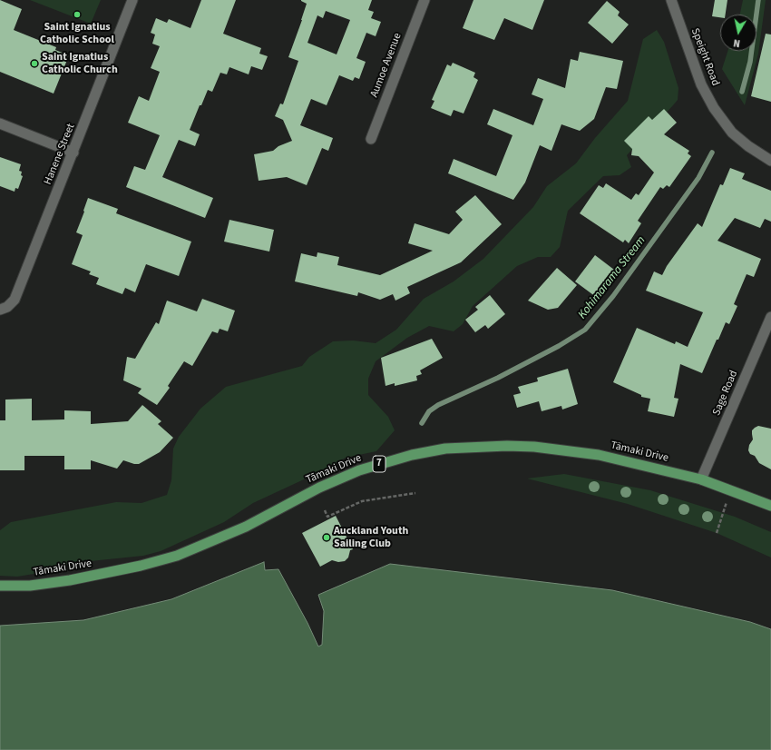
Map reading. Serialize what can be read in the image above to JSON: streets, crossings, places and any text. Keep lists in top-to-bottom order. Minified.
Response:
{"streets":{"main road":["Tāmaki Drive","7"],"street":["Speight Road","Aumoe Avenue","Hanene Street","Sage Road"]},"crossings":[["Sage Road","Tāmaki Drive"]],"water":["Kohimarama Stream"],"places":["Saint Ignatius Catholic School","Saint Ignatius Catholic Church","Auckland Youth Sailing Club"],"north":"bottom"}
